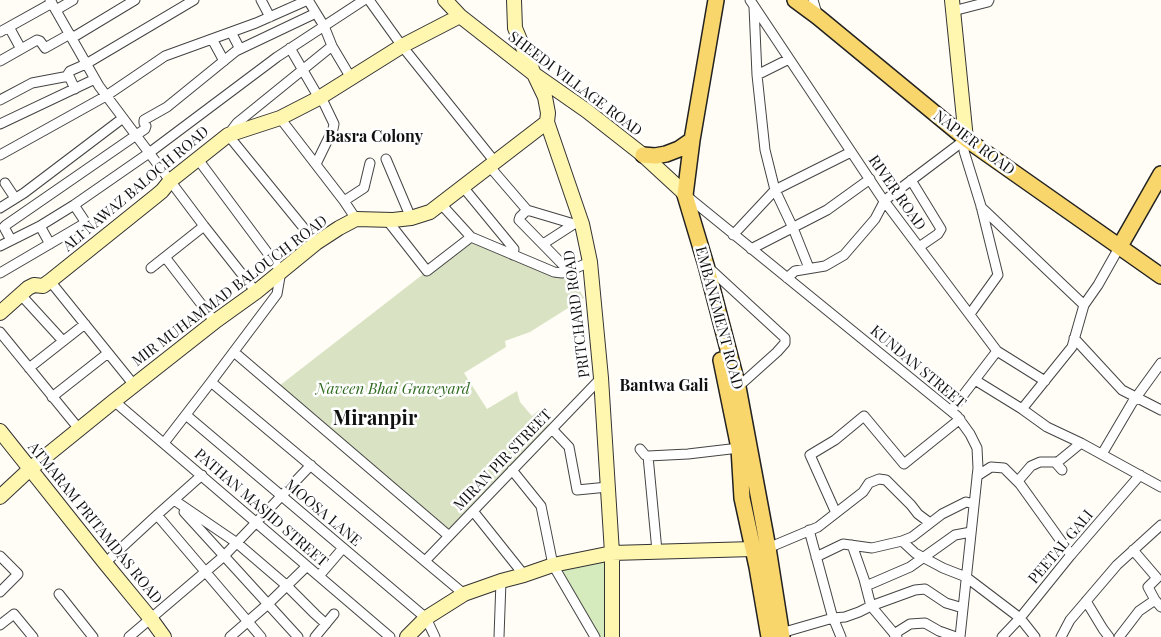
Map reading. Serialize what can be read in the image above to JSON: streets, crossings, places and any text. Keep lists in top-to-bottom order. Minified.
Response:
{"streets":{"main road":["NAPIER ROAD","EMBANKMENT ROAD"],"street":["SHEEDI VILLAGE ROAD","ALI NAWAZ BALOCH ROAD","RIVER ROAD","MIR MUHAMMAD BALOUCH ROAD","PRITCHARD ROAD","KUNDAN STREET","MIRAN PIR STREET","PATHAN MASJID STREET","MOOSA LANE","ATMARAM PRITAMDAS ROAD","PEETAL GALI"]},"crossings":[["SHEEDI VILLAGE ROAD","ALI NAWAZ BALOCH ROAD"],["SHEEDI VILLAGE ROAD","PRITCHARD ROAD"],["SHEEDI VILLAGE ROAD","EMBANKMENT ROAD"],["SHEEDI VILLAGE ROAD","KUNDAN STREET"],["MIR MUHAMMAD BALOUCH ROAD","PATHAN MASJID STREET"],["MIR MUHAMMAD BALOUCH ROAD","ATMARAM PRITAMDAS ROAD"],["PRITCHARD ROAD","MIRAN PIR STREET"],["EMBANKMENT ROAD","KUNDAN STREET"]],"districts":["Basra Colony","Bantwa Gali","Miranpir"],"parks":["Naveen Bhai Graveyard"]}
